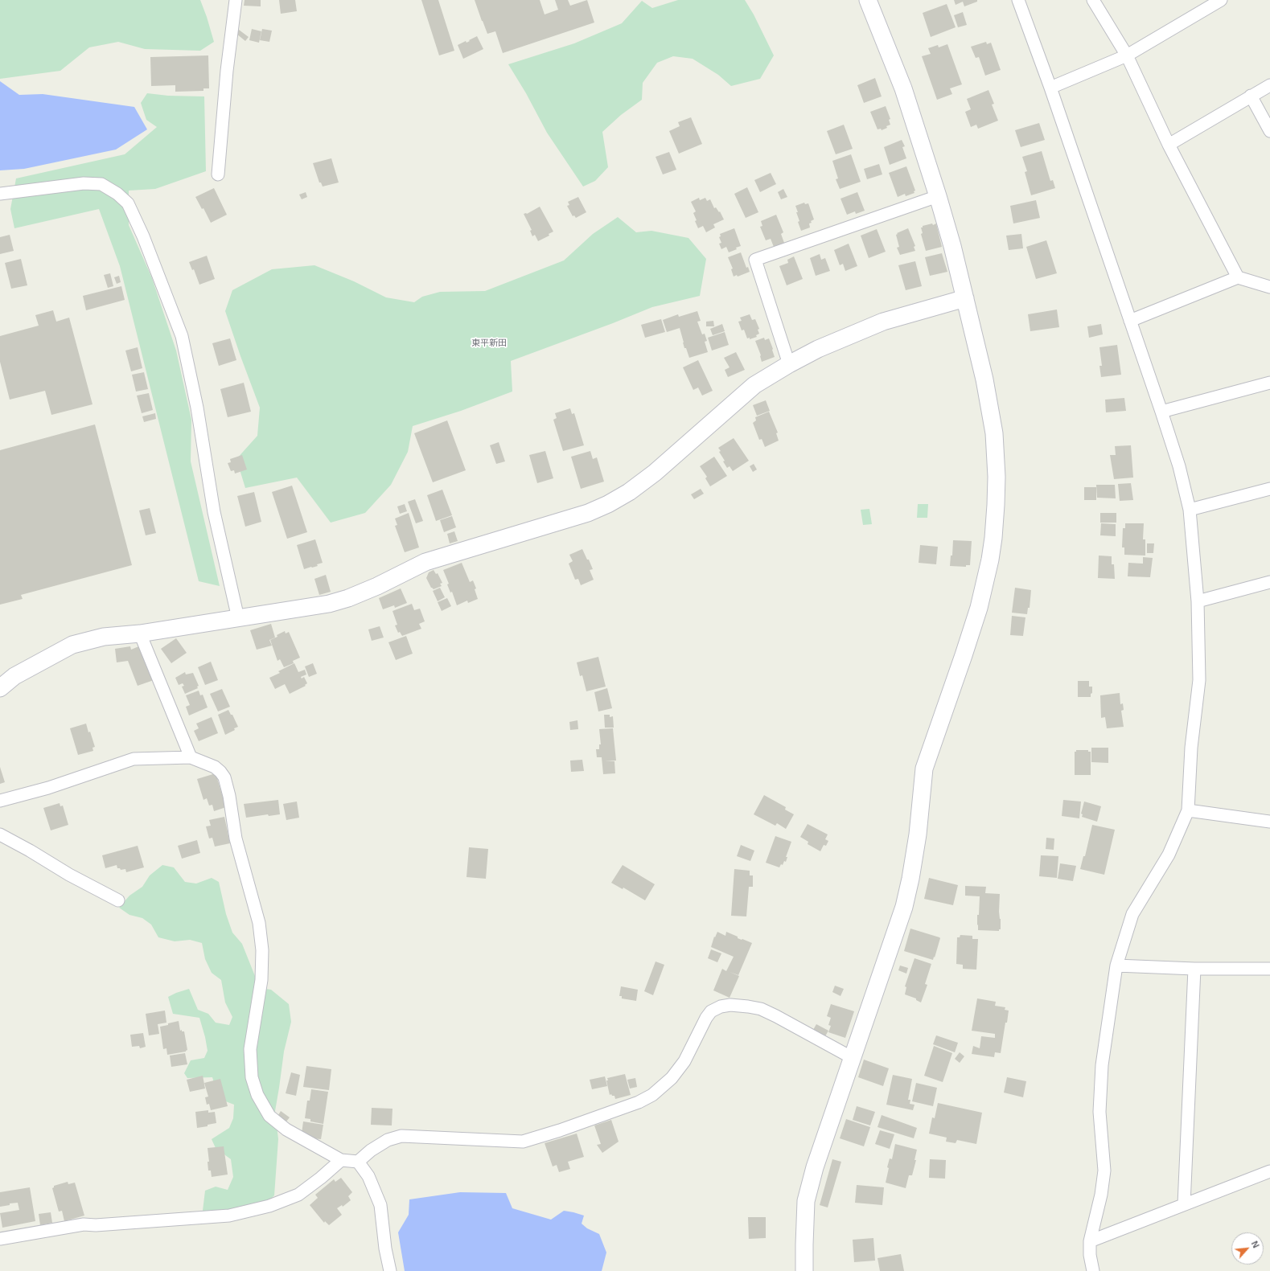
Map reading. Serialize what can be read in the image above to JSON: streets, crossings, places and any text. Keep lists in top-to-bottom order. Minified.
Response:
{"districts":["東平新田"],"north":"top right"}
